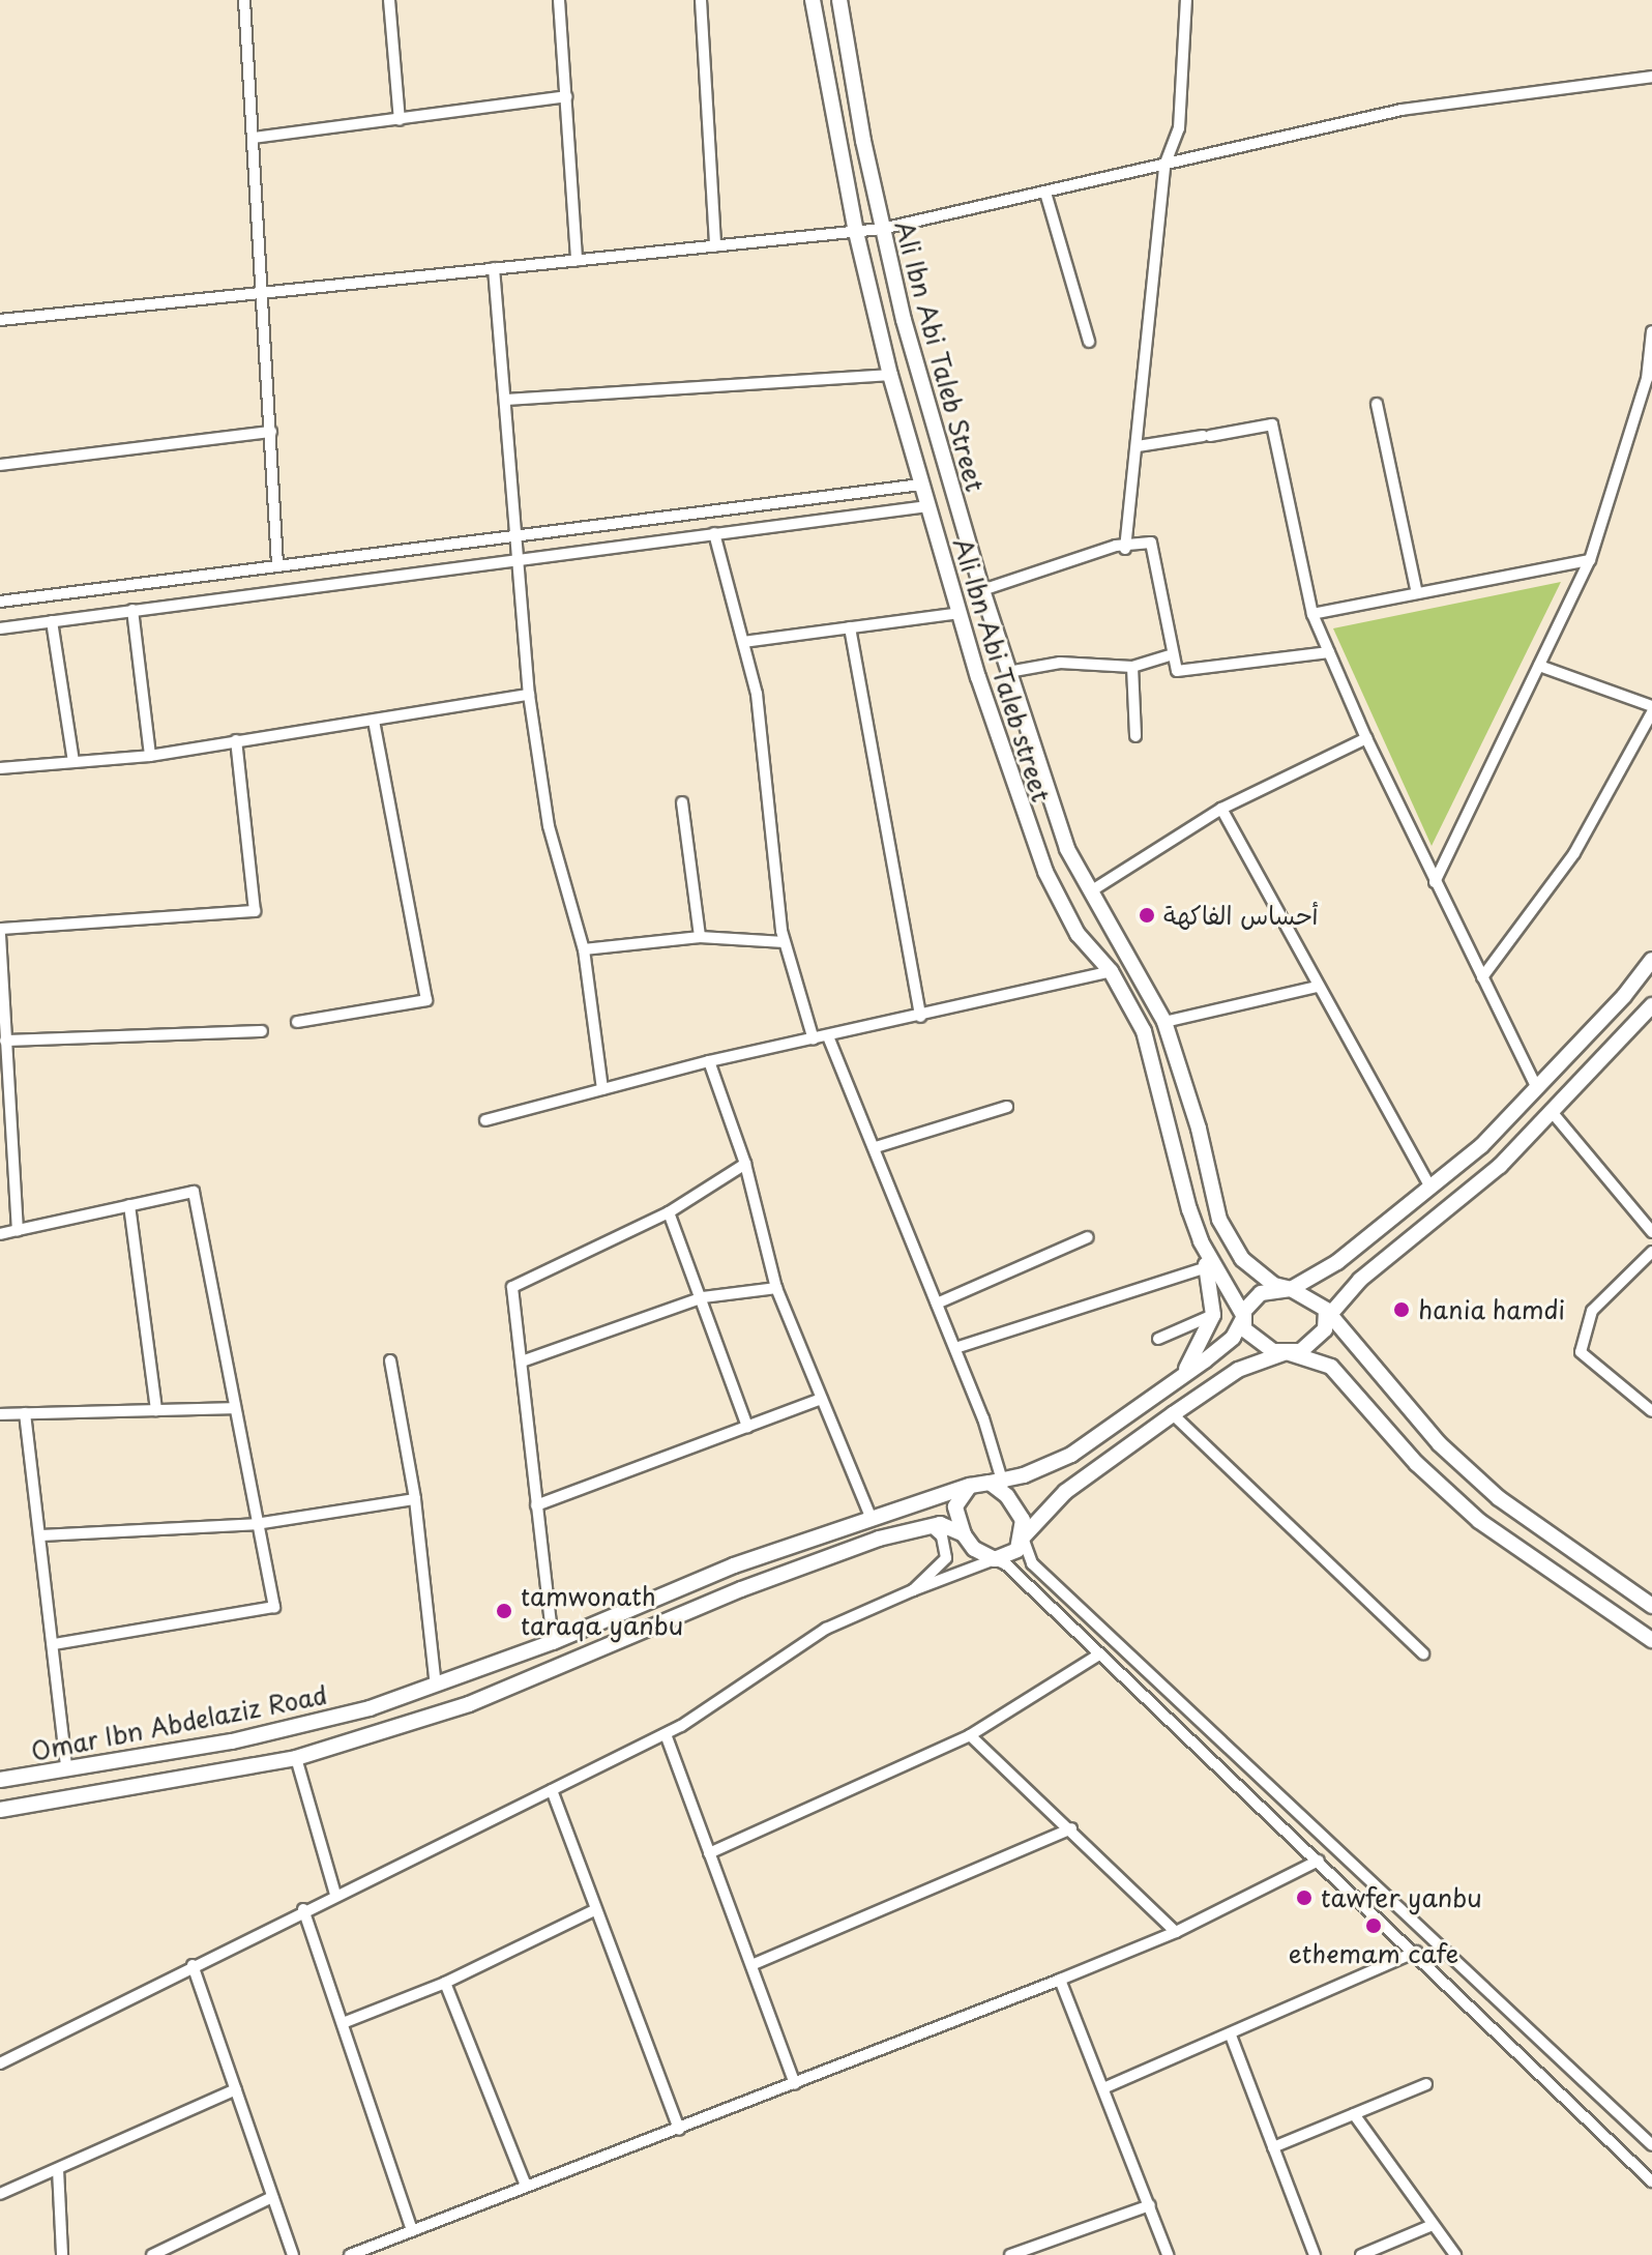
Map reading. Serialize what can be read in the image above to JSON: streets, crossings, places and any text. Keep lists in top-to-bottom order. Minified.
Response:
{"streets":{"main road":["Ali Ibn Abi Taleb Street","Ali Ibn Abi Taleb street","Omar Ibn Abdelaziz Road"]},"crossings":[["Ali Ibn Abi Taleb Street","Ali Ibn Abi Taleb street"]],"places":["أحساس الفاكهة","hania hamdi","tamwonath taraqa yanbu","tawfer yanbu","ethemam cafe"]}
